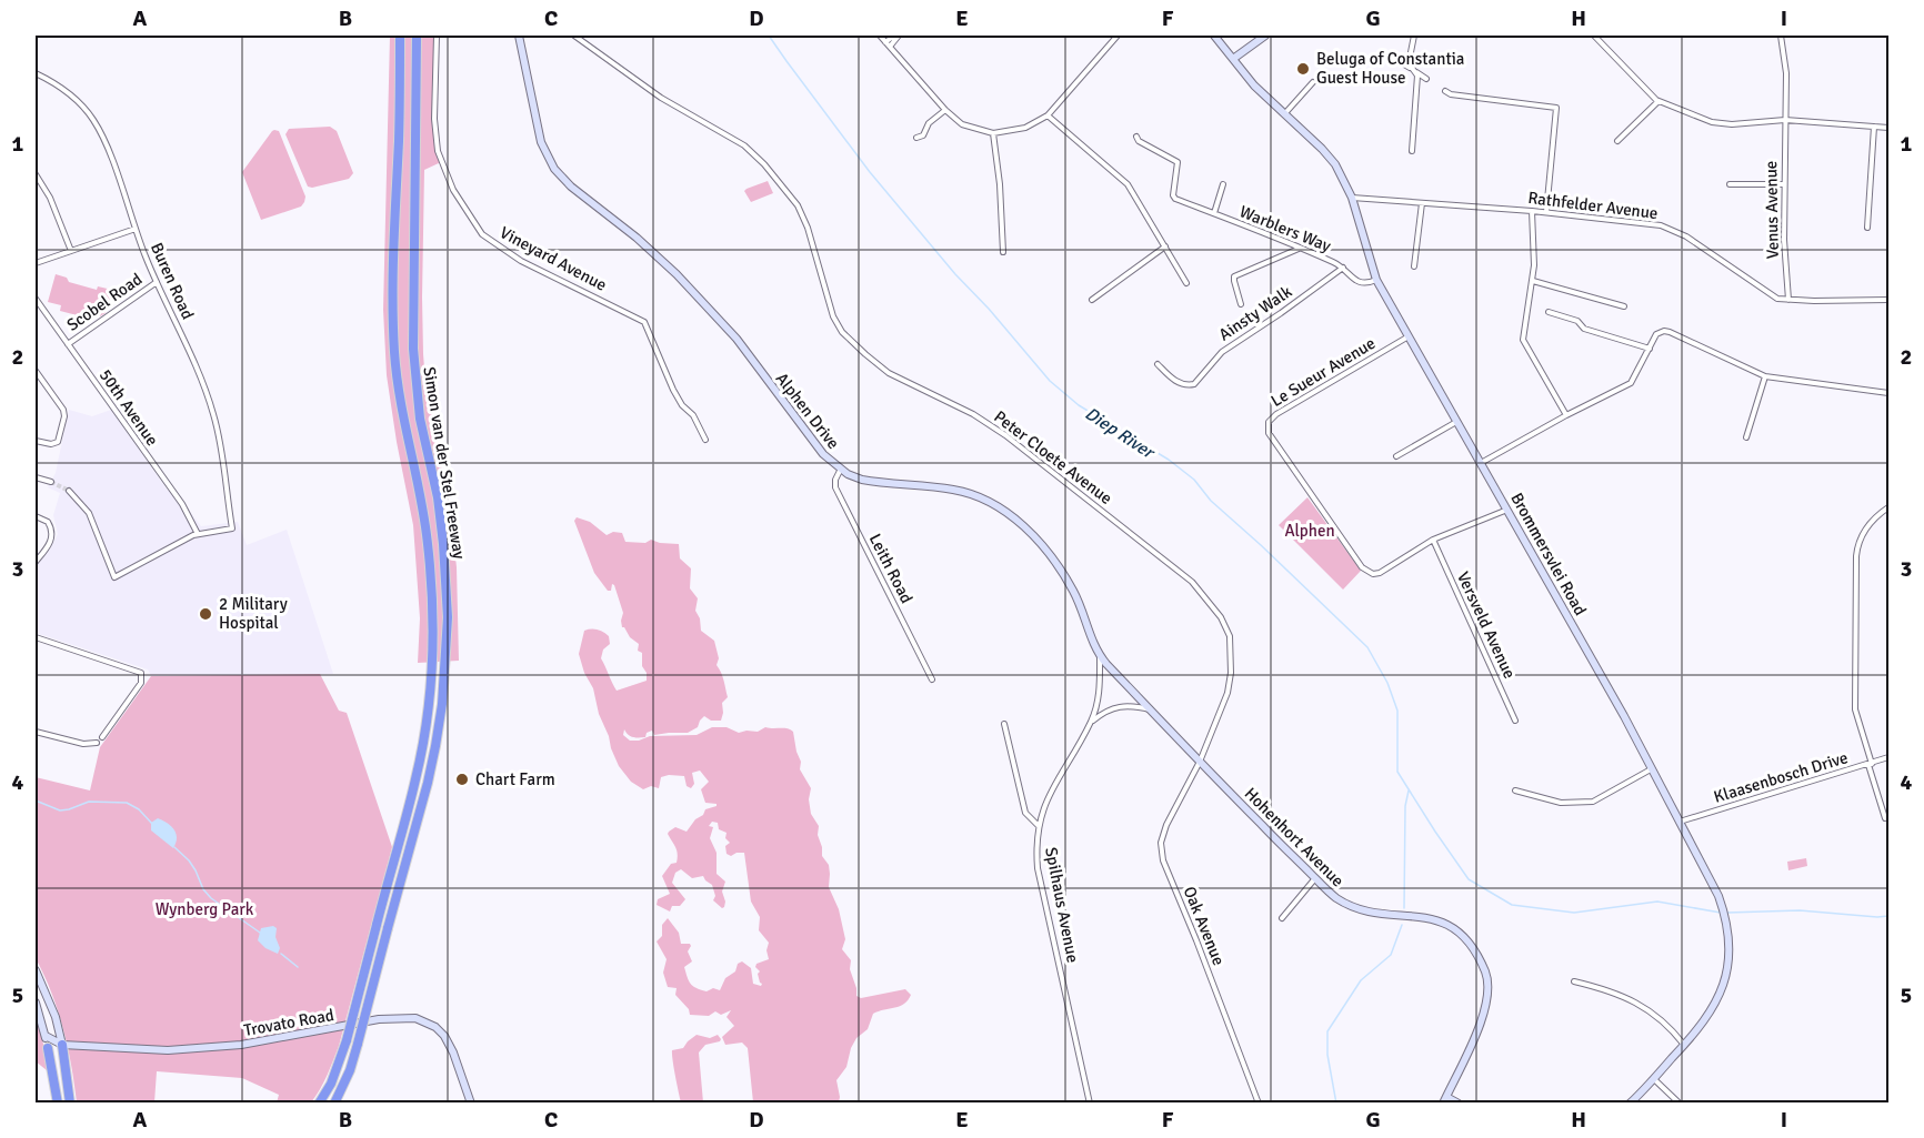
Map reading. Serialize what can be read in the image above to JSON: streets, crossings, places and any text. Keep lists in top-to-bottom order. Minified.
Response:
{"streets":{"highway":["Simon van der Stel Freeway"],"street":["Rathfelder Avenue","Venus Avenue","Warblers Way","Vineyard Avenue","Buren Road","Scobel Road","Ainsty Walk","Le Sueur Avenue","50th Avenue","Alphen Drive","Peter Cloete Avenue","Brommersvlei Road","Leith Road","Versveld Avenue","Klaasenbosch Drive","Hohenhort Avenue","Spilhaus Avenue","Oak Avenue","Trovato Road"]},"crossings":[["Rathfelder Avenue","Venus Avenue"],["Rathfelder Avenue","Brommersvlei Road"],["Warblers Way","Ainsty Walk"],["Warblers Way","Brommersvlei Road"],["Buren Road","Scobel Road"],["Buren Road","50th Avenue"],["Scobel Road","50th Avenue"],["Le Sueur Avenue","Brommersvlei Road"],["Le Sueur Avenue","Versveld Avenue"],["Alphen Drive","Leith Road"],["Alphen Drive","Hohenhort Avenue"],["Alphen Drive","Spilhaus Avenue"],["Peter Cloete Avenue","Hohenhort Avenue"],["Peter Cloete Avenue","Oak Avenue"],["Brommersvlei Road","Klaasenbosch Drive"],["Hohenhort Avenue","Oak Avenue"]],"water":["Diep River"],"parks":["Alphen","Wynberg Park"],"places":["Beluga of Constantia Guest House","2 Military Hospital","Chart Farm"],"grid":{"columns":["A","B","C","D","E","F","G","H","I"],"rows":["1","2","3","4","5"]}}
